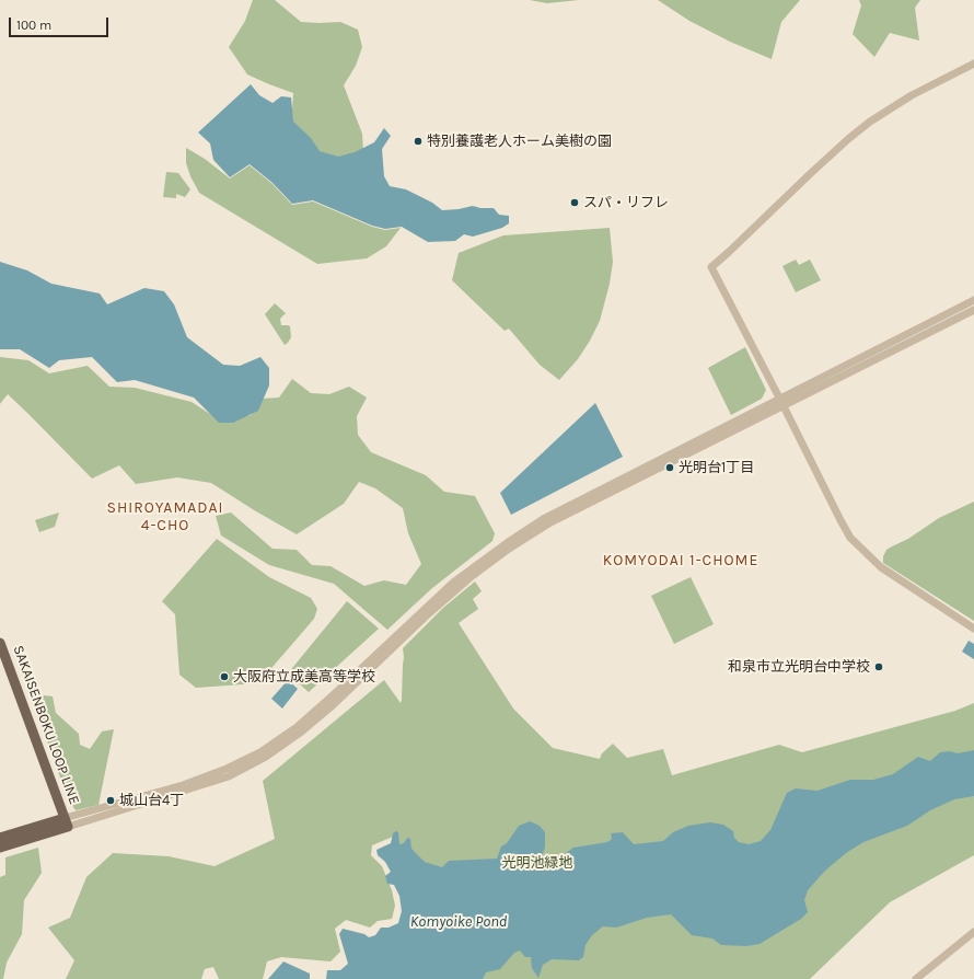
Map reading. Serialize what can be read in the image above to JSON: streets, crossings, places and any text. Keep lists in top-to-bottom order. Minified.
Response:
{"streets":{"main road":["SAKAISENBOKU LOOP LINE"]},"districts":["SHIROYAMADAI 4-CHO","KOMYODAI 1-CHOME"],"water":["Komyoike Pond"],"parks":["光明池緑地"],"places":["特別養護老人ホーム美樹の園","スパ・リフレ","光明台1丁目","和泉市立光明台中学校","大阪府立成美高等学校","城山台4丁"],"scale_bar":"100 m"}
